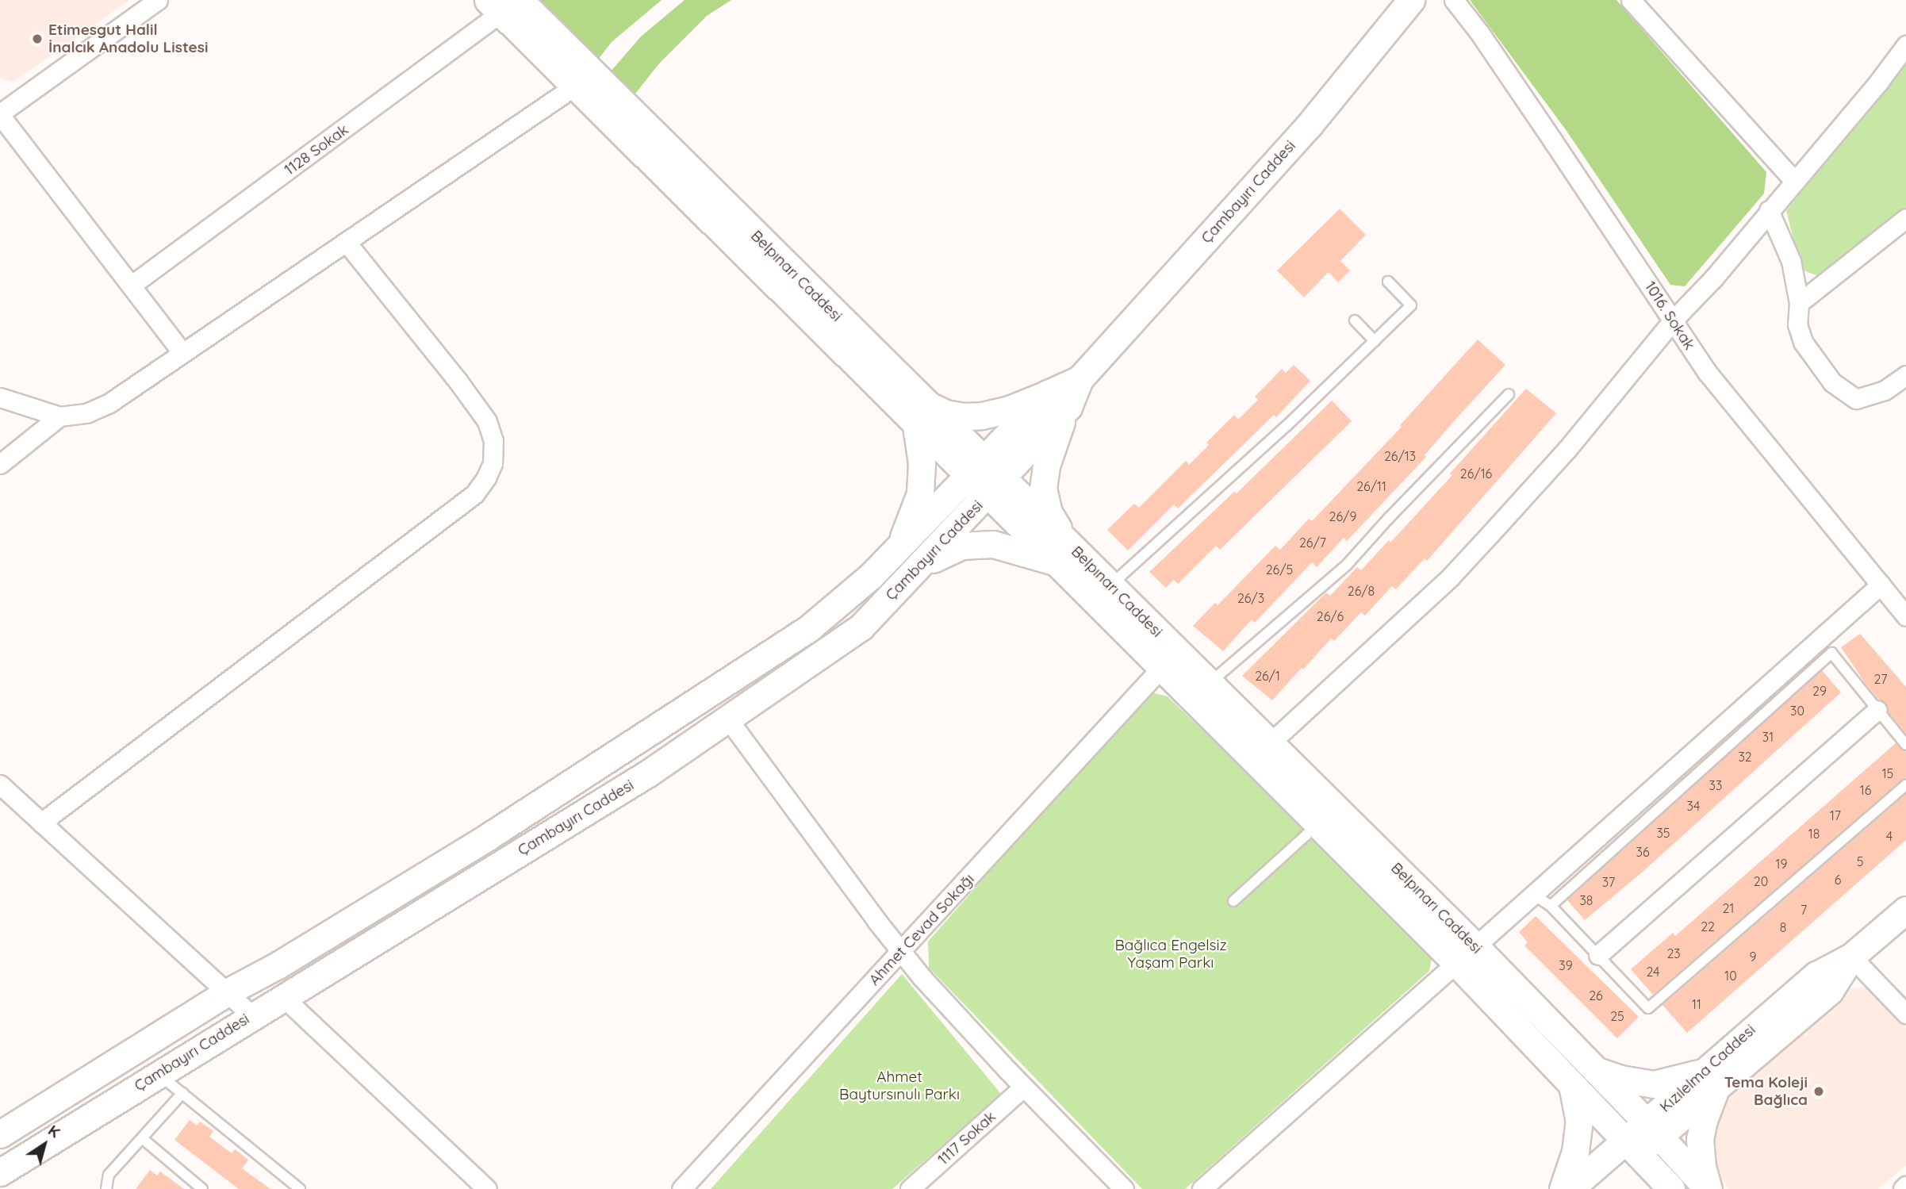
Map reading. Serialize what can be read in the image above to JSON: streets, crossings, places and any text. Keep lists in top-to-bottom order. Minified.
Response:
{"streets":{"street":["1128 Sokak","Çambayırı Caddesi","Belpınarı Caddesi","1016. Sokak","Ahmet Cevad Sokağı","Kızılelma Caddesi","1117 Sokak"]},"crossings":[["1128 Sokak","Belpınarı Caddesi"],["Çambayırı Caddesi","Belpınarı Caddesi"],["Belpınarı Caddesi","Ahmet Cevad Sokağı"],["Belpınarı Caddesi","Kızılelma Caddesi"]],"parks":["Bağlıca Engelsiz Yaşam Parkı","Ahmet Baytursınulı Parkı"],"places":["Etimesgut Halil İnalcık Anadolu Listesi","Tema Koleji Bağlıca"],"house_numbers":["26/13","26/16","26/11","26/9","26/7","26/5","26/8","26/3","26/6","26/1","27","29","30","31","32","15","33","16","34","17","35","18","4","36","5","19","6","20","37","38","21","7","22","8","23","9","39","24","10","26","11","25"],"north":"top right"}
